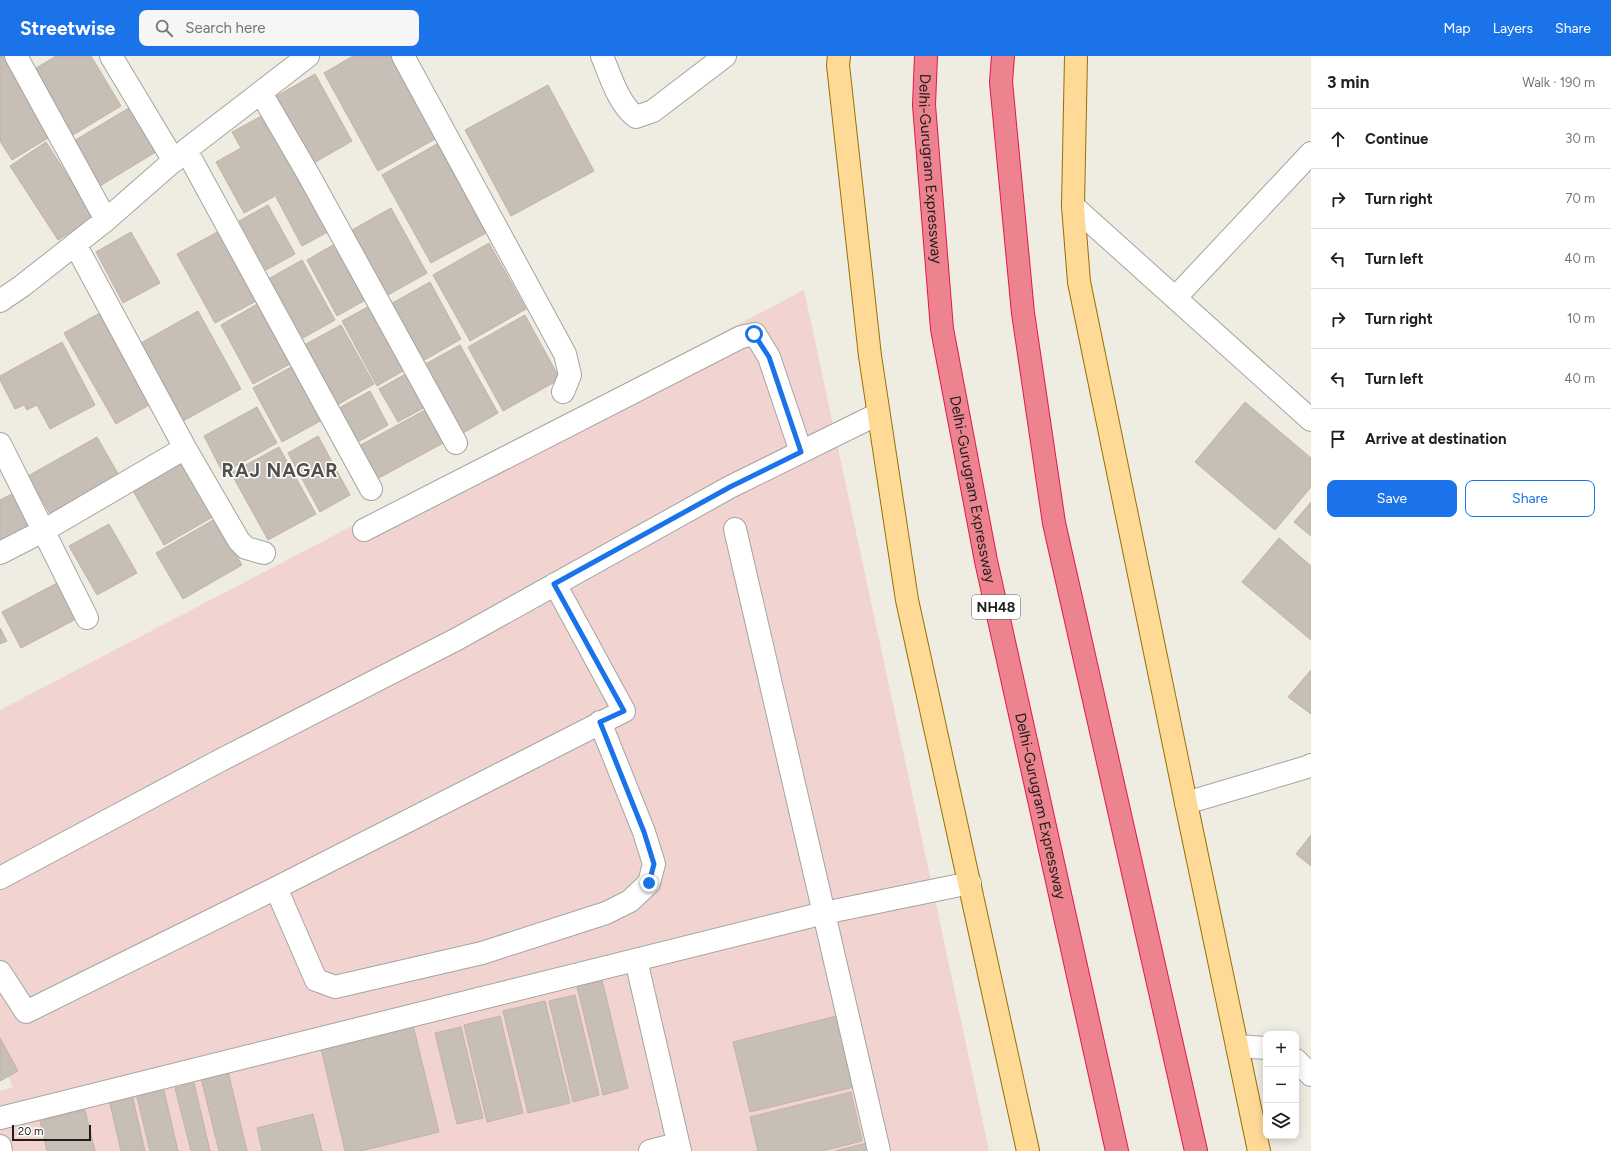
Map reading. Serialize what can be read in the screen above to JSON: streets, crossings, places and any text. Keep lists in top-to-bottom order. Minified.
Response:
{"streets":{"highway":["Delhi-Gurugram Expressway","NH48"]},"districts":["RAJ NAGAR"],"scale_bar":"20 m","page":{"header":"Streetwise","search":"Search here","nav":["Map","Layers","Share"],"heading":["3 min","Walk · 190 m"],"list":[["Continue","30 m"],["Turn right","70 m"],["Turn left","40 m"],["Turn right","10 m"],["Turn left","40 m"],"Arrive at destination"],"buttons":["Save","Share"],"map_buttons":["+","−"],"scale":"20 m"}}
